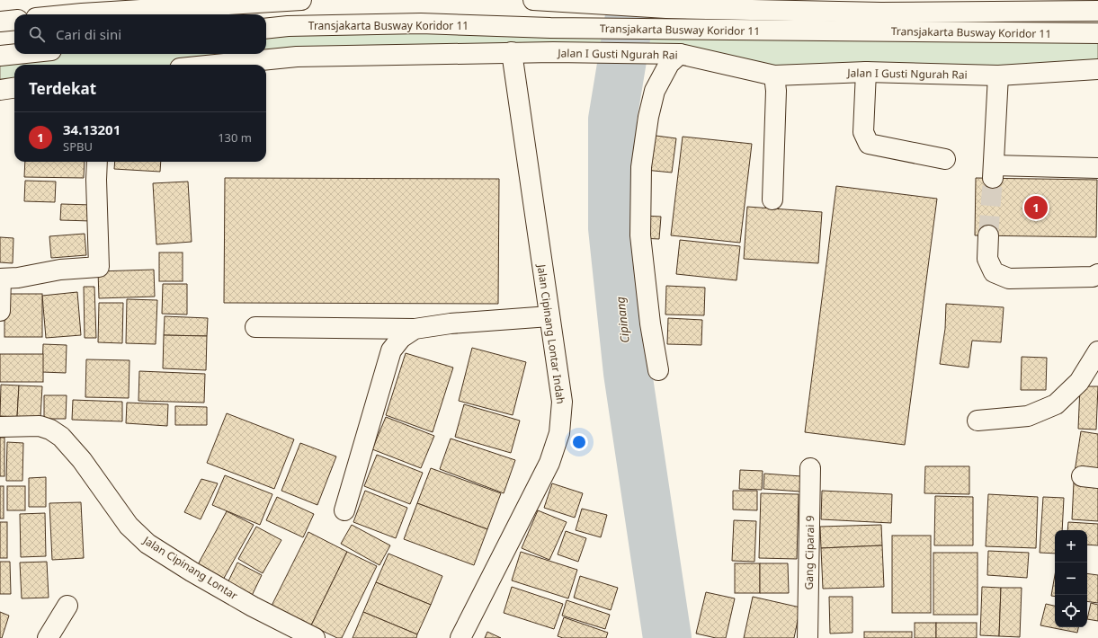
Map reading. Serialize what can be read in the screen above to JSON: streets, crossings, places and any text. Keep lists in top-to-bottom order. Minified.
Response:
{"streets":{"street":["Transjakarta Busway Koridor 11","Jalan I Gusti Ngurah Rai","Jalan Cipinang Lontar Indah","Gang Ciparai 9","Jalan Cipinang Lontar"]},"crossings":[["Jalan I Gusti Ngurah Rai","Jalan Cipinang Lontar Indah"]],"water":["Cipinang"],"page":{"search":"Cari di sini","heading":"Terdekat","list":[{"mark":"1","name":"34.13201","note":"SPBU","value":"130 m"}],"pins":"1","map_buttons":["+","−"]}}
